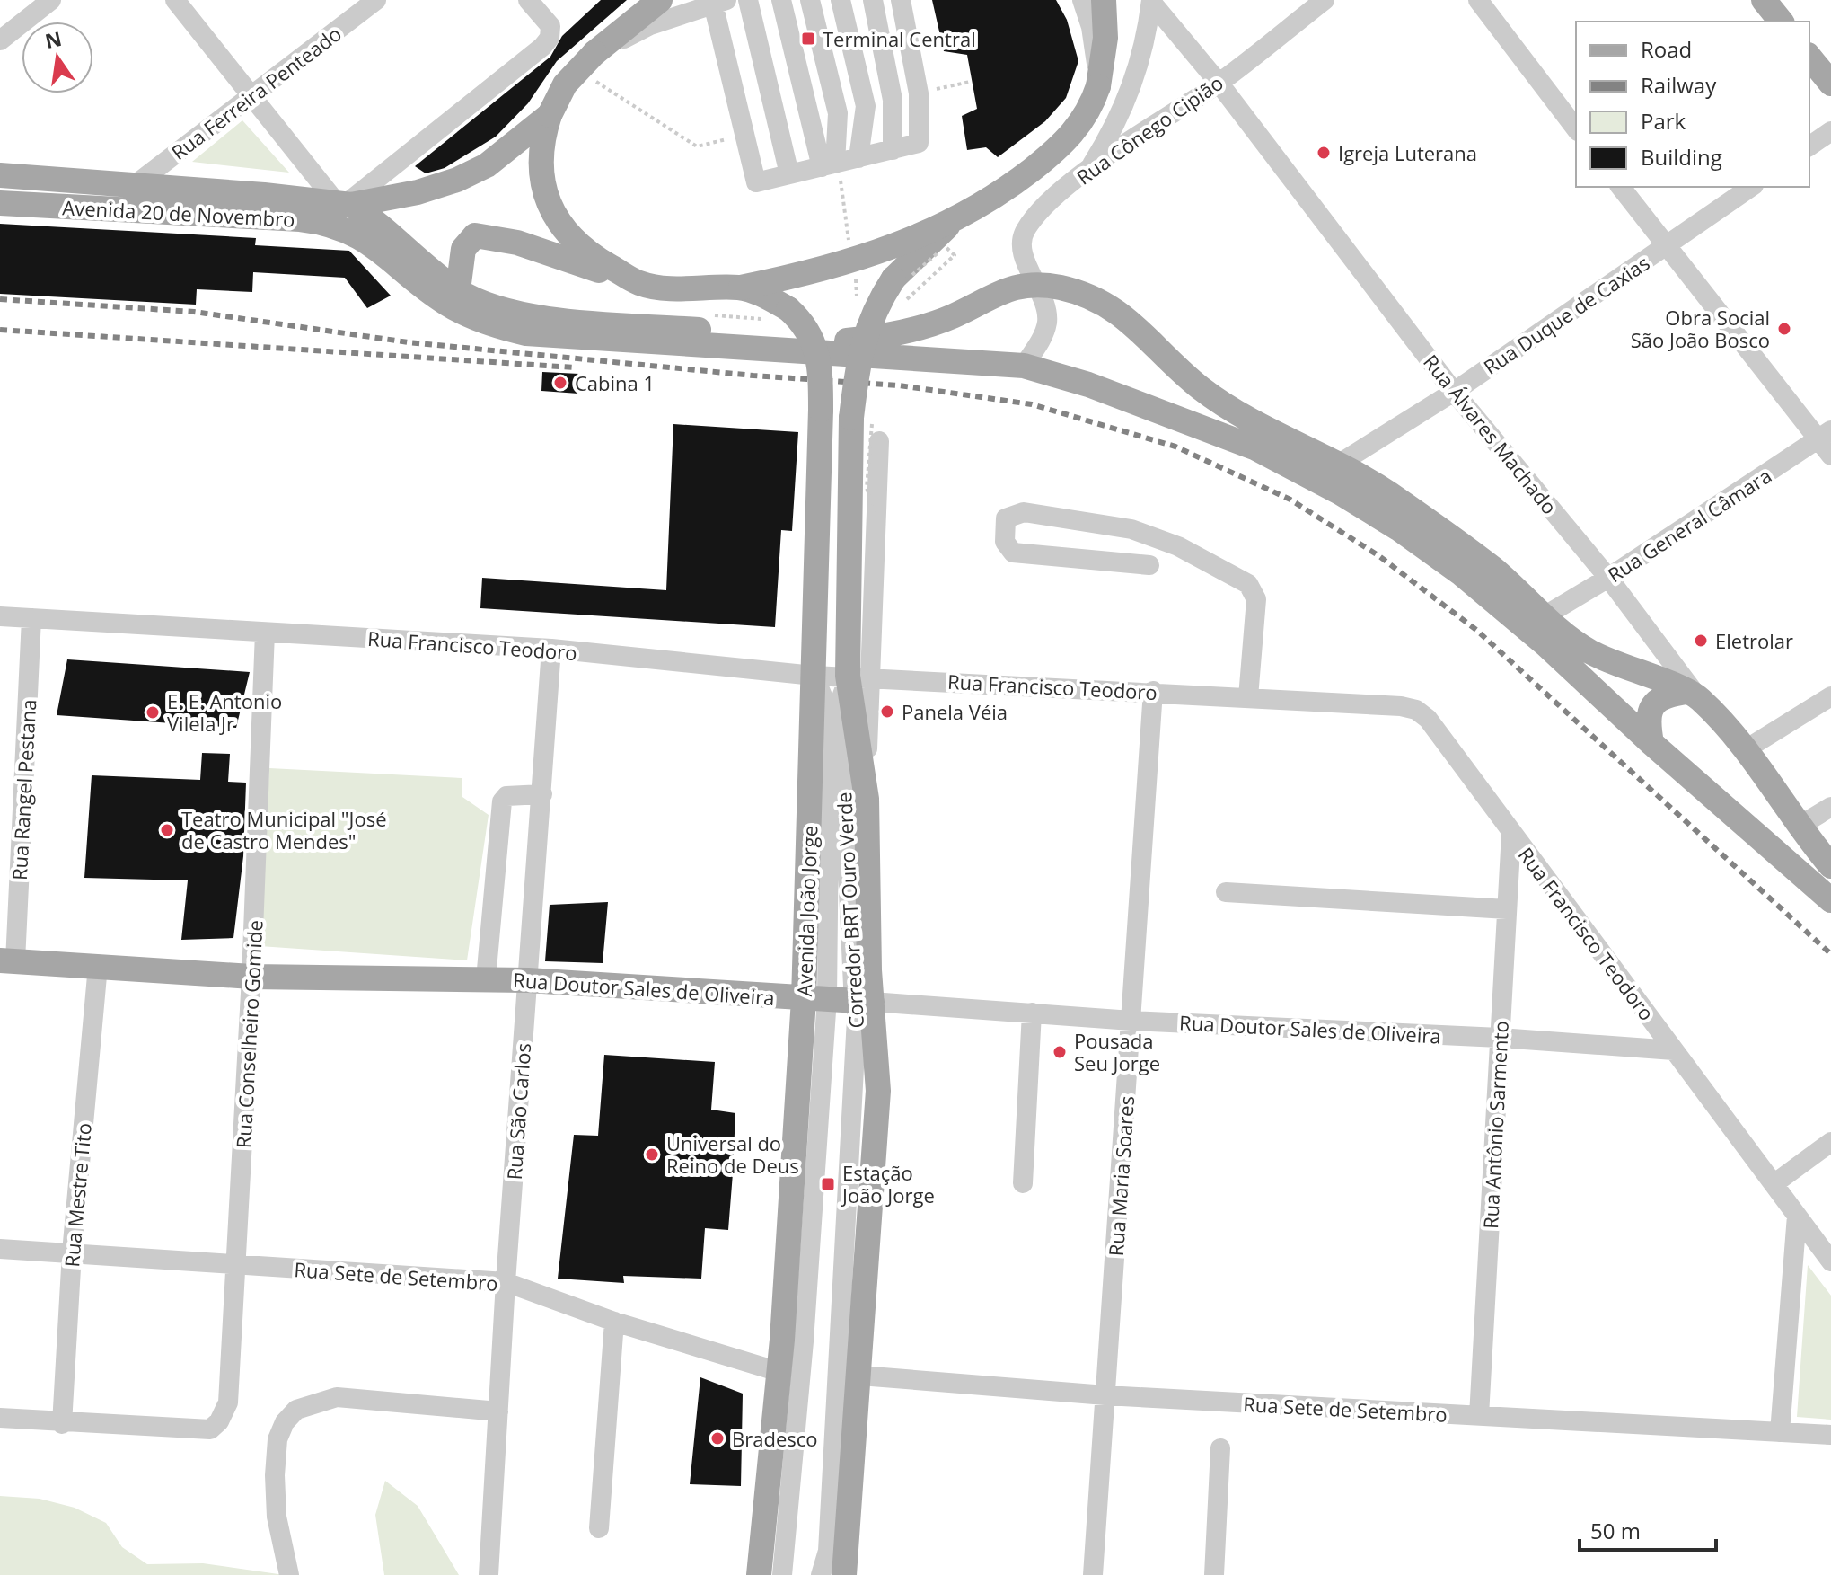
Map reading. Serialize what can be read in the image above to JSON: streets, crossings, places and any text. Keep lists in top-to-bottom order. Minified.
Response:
{"streets":{"main road":["Avenida 20 de Novembro","Rua Álvares Machado","Avenida João Jorge","Rua Doutor Sales de Oliveira"],"street":["Rua Ferreira Penteado","Rua Cônego Cipião","Rua Duque de Caxias","Rua General Câmara","Rua Francisco Teodoro","Rua Rangel Pestana","Corredor BRT Ouro Verde","Rua Conselheiro Gomide","Rua São Carlos","Rua Antônio Sarmento","Rua Maria Soares","Rua Mestre Tito","Rua Sete de Setembro"]},"crossings":[["Rua Ferreira Penteado","Avenida 20 de Novembro"],["Rua Cônego Cipião","Avenida 20 de Novembro"],["Rua Cônego Cipião","Rua Álvares Machado"],["Rua Duque de Caxias","Rua Álvares Machado"],["Rua Álvares Machado","Rua General Câmara"],["Rua Francisco Teodoro","Rua Rangel Pestana"],["Rua Francisco Teodoro","Corredor BRT Ouro Verde"],["Rua Francisco Teodoro","Avenida João Jorge"],["Rua Francisco Teodoro","Rua Doutor Sales de Oliveira"],["Rua Francisco Teodoro","Rua Conselheiro Gomide"],["Rua Francisco Teodoro","Rua São Carlos"],["Rua Francisco Teodoro","Rua Antônio Sarmento"],["Rua Francisco Teodoro","Rua Maria Soares"],["Rua Rangel Pestana","Rua Doutor Sales de Oliveira"],["Corredor BRT Ouro Verde","Avenida João Jorge"],["Corredor BRT Ouro Verde","Rua Doutor Sales de Oliveira"],["Avenida João Jorge","Rua Doutor Sales de Oliveira"],["Avenida João Jorge","Rua Sete de Setembro"],["Rua Doutor Sales de Oliveira","Rua Conselheiro Gomide"],["Rua Doutor Sales de Oliveira","Rua São Carlos"],["Rua Doutor Sales de Oliveira","Rua Antônio Sarmento"],["Rua Doutor Sales de Oliveira","Rua Maria Soares"],["Rua Doutor Sales de Oliveira","Rua Mestre Tito"],["Rua Conselheiro Gomide","Rua Mestre Tito"],["Rua Conselheiro Gomide","Rua Sete de Setembro"],["Rua São Carlos","Rua Sete de Setembro"],["Rua Antônio Sarmento","Rua Sete de Setembro"],["Rua Maria Soares","Rua Sete de Setembro"],["Rua Mestre Tito","Rua Sete de Setembro"]],"places":{"transit":["Terminal Central","Estação João Jorge"],"other":["Igreja Luterana","Obra Social São João Bosco","Cabina 1","Eletrolar","Panela Véia","E. E. Antonio Vilela Jr","Teatro Municipal \"José de Castro Mendes\"","Pousada Seu Jorge","Universal do Reino de Deus","Bradesco"]},"legend":["Road","Railway","Park","Building"],"scale_bar":"50 m","north":"top"}
